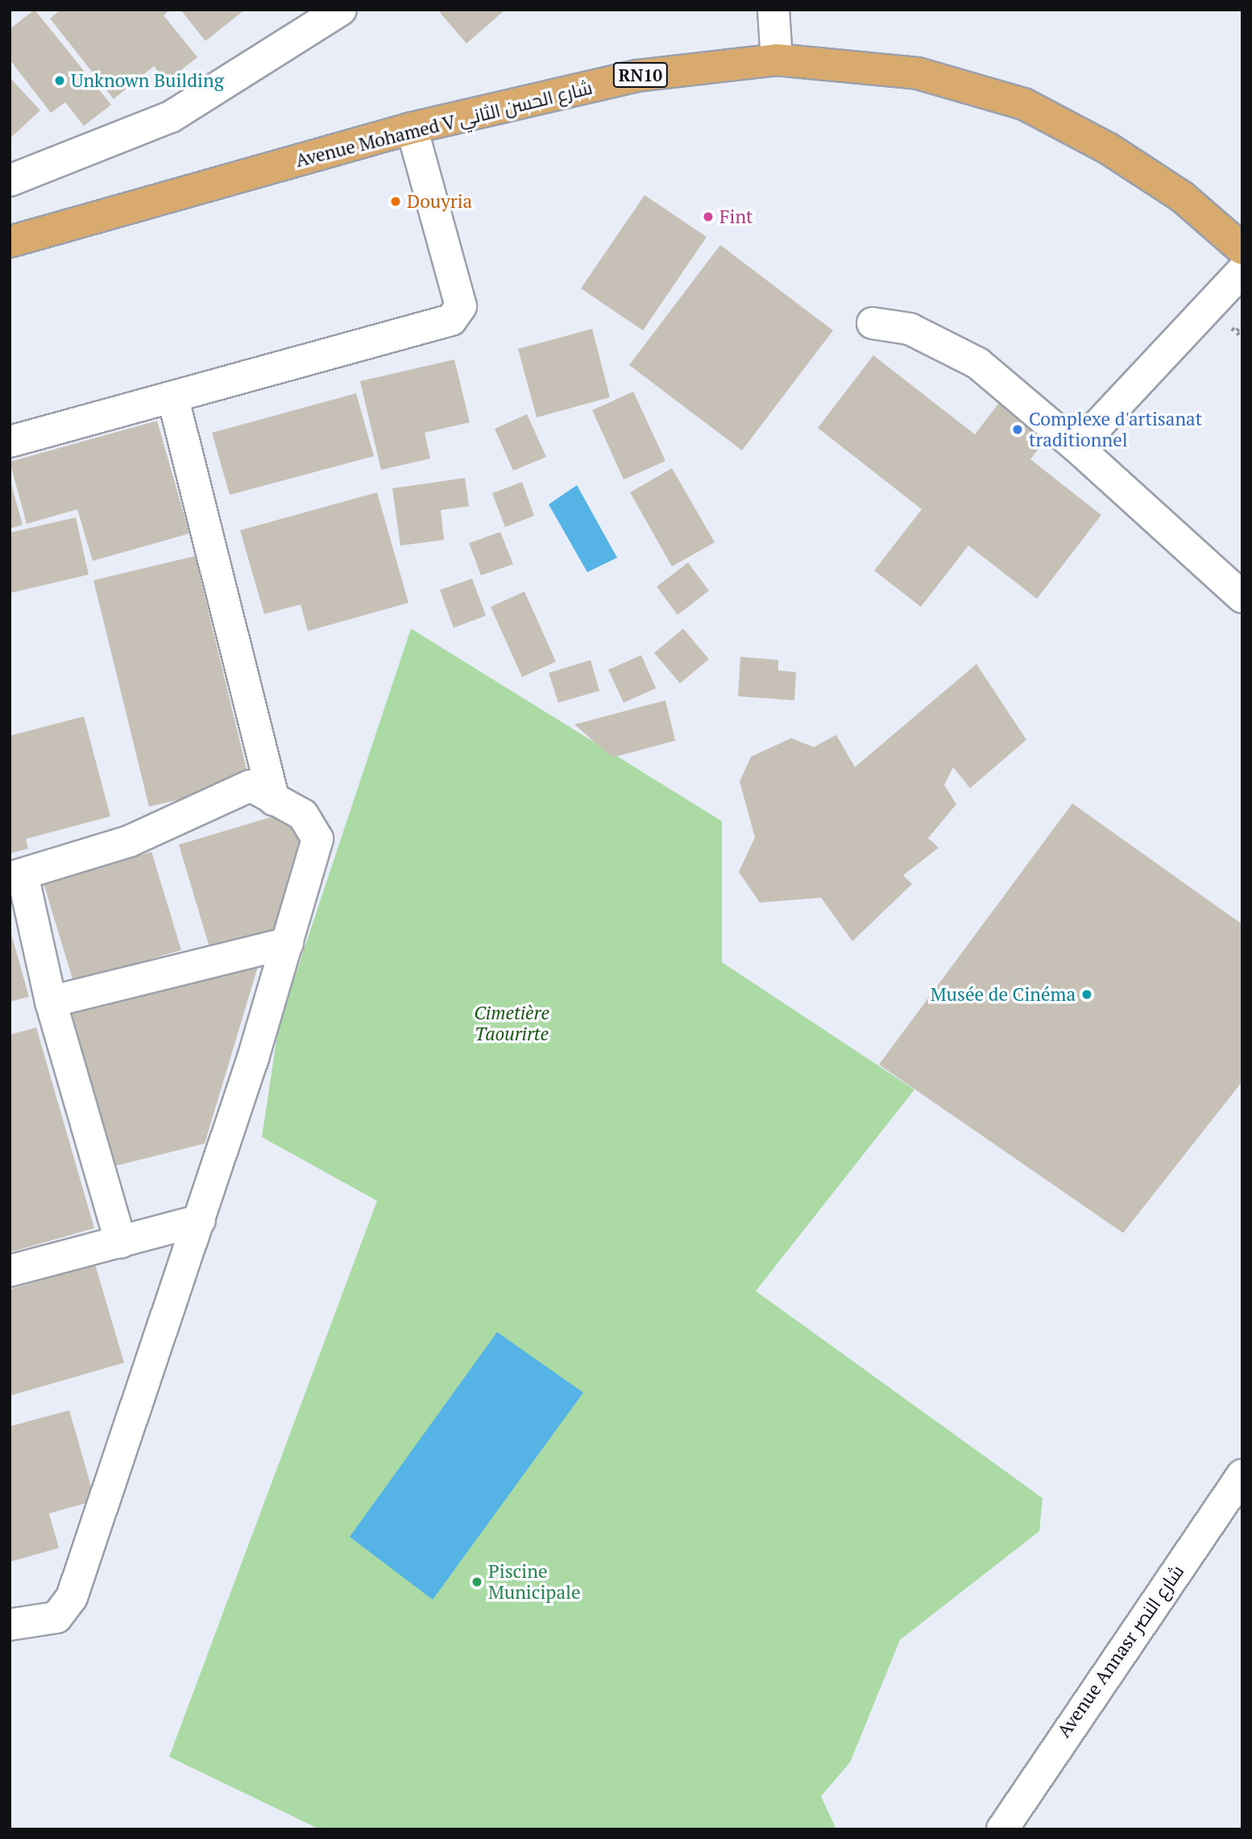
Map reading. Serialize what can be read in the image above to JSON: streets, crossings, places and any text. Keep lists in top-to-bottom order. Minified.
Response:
{"streets":{"main road":["RN10","Avenue Mohamed V شارع الحسن الثاني"],"street":["Avenue Annasr شارع النصر"]},"parks":["Cimetière Taourirte"],"places":["Unknown Building","Douyria","Fint","Complexe d'artisanat traditionnel","Musée de Cinéma","Piscine Municipale"]}
